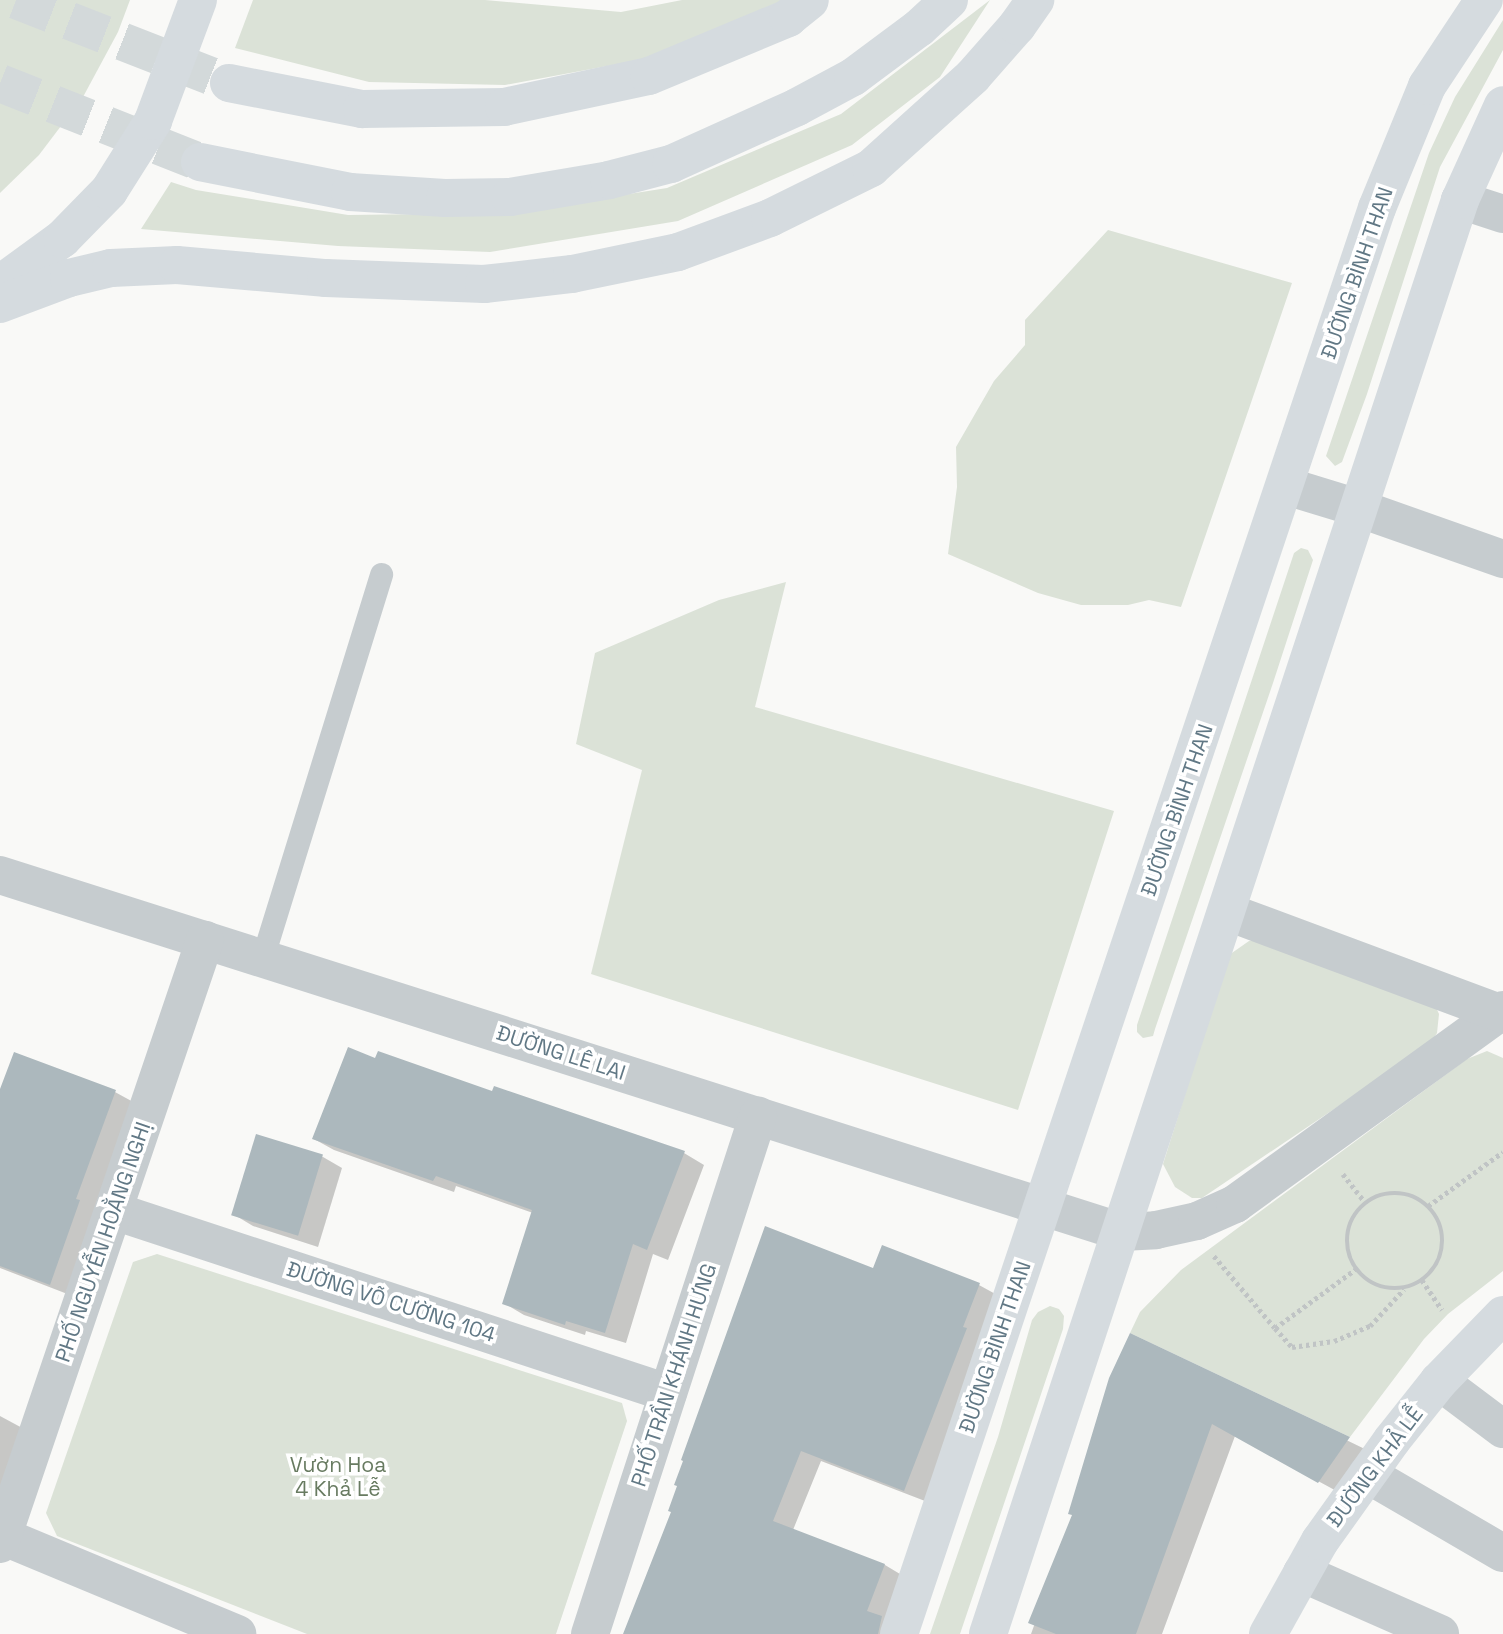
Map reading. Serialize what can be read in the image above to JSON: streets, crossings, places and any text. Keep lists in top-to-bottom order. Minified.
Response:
{"streets":{"main road":["ĐƯỜNG BÌNH THAN","ĐƯỜNG KHẢ LỄ"],"street":["ĐƯỜNG LÊ LAI","PHỐ NGUYỄN HOẰNG NGHỊ","ĐƯỜNG VÕ CƯỜNG 104","PHỐ TRẦN KHÁNH HƯNG"]},"crossings":[["ĐƯỜNG BÌNH THAN","ĐƯỜNG LÊ LAI"],["ĐƯỜNG LÊ LAI","PHỐ NGUYỄN HOẰNG NGHỊ"],["ĐƯỜNG LÊ LAI","PHỐ TRẦN KHÁNH HƯNG"],["PHỐ NGUYỄN HOẰNG NGHỊ","ĐƯỜNG VÕ CƯỜNG 104"],["ĐƯỜNG VÕ CƯỜNG 104","PHỐ TRẦN KHÁNH HƯNG"]],"parks":["Vườn Hoa 4 Khả Lễ"]}
